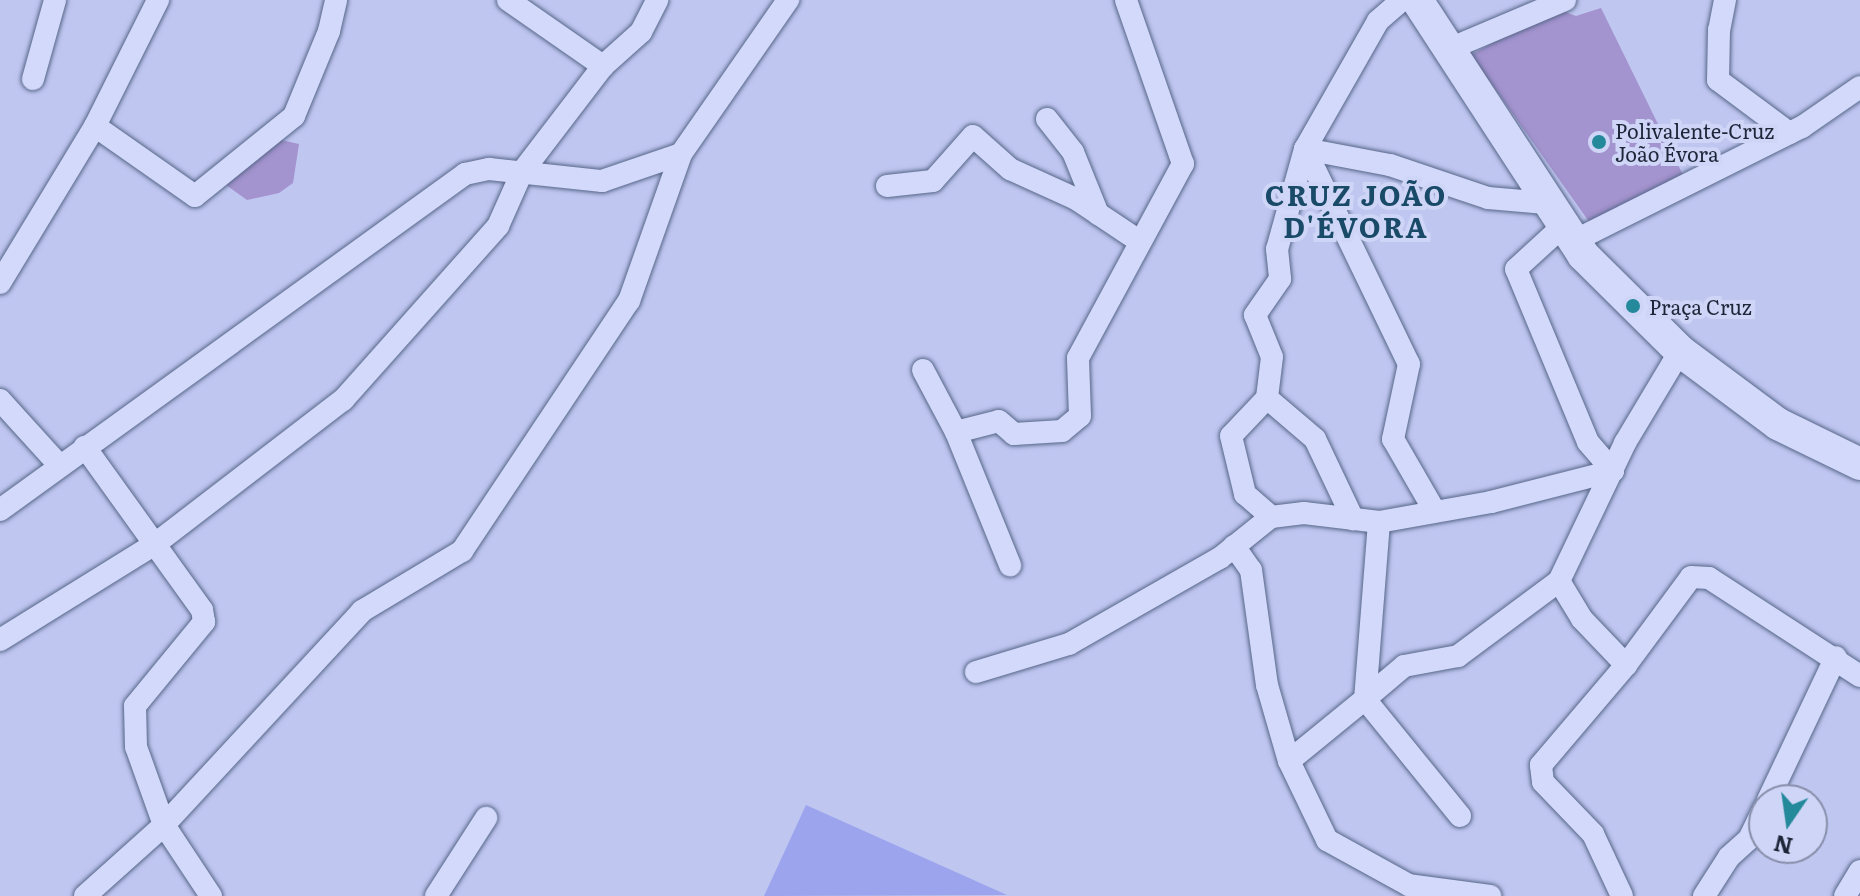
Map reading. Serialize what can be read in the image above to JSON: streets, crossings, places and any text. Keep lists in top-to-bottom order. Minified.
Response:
{"districts":["CRUZ JOÃO D'ÉVORA"],"places":["Polivalente-Cruz João Évora","Praça Cruz"],"north":"bottom"}
